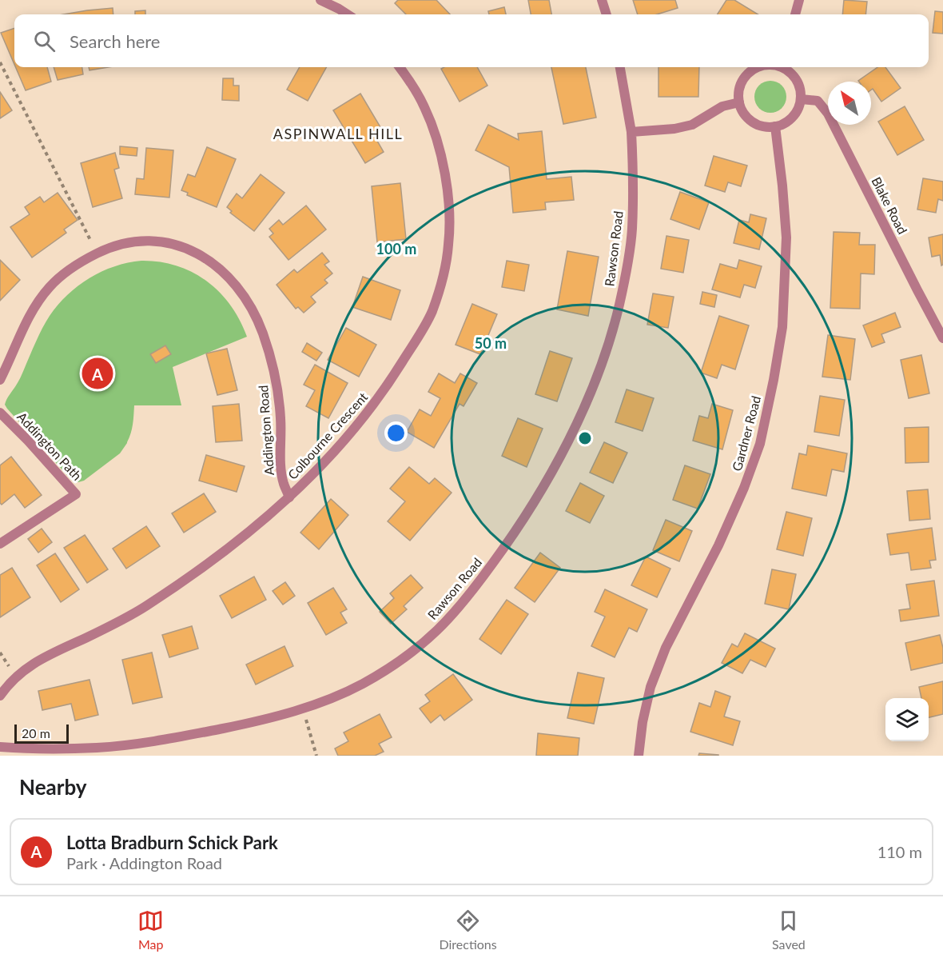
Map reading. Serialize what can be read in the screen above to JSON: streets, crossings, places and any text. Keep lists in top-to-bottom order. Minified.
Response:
{"streets":{"street":["Blake Road","Rawson Road","Addington Road","Gardner Road","Colbourne Crescent","Addington Path"]},"crossings":[["Addington Road","Colbourne Crescent"]],"districts":["ASPINWALL HILL"],"scale_bar":"20 m","north":"top left","page":{"search":"Search here","pins":"A","scale":"20 m","heading":"Nearby","list":[{"mark":"A","name":"Lotta Bradburn Schick Park","note":"Park · Addington Road","value":"110 m"}],"nav":["Map","Directions","Saved"]},"rings":["100 m","50 m"]}
